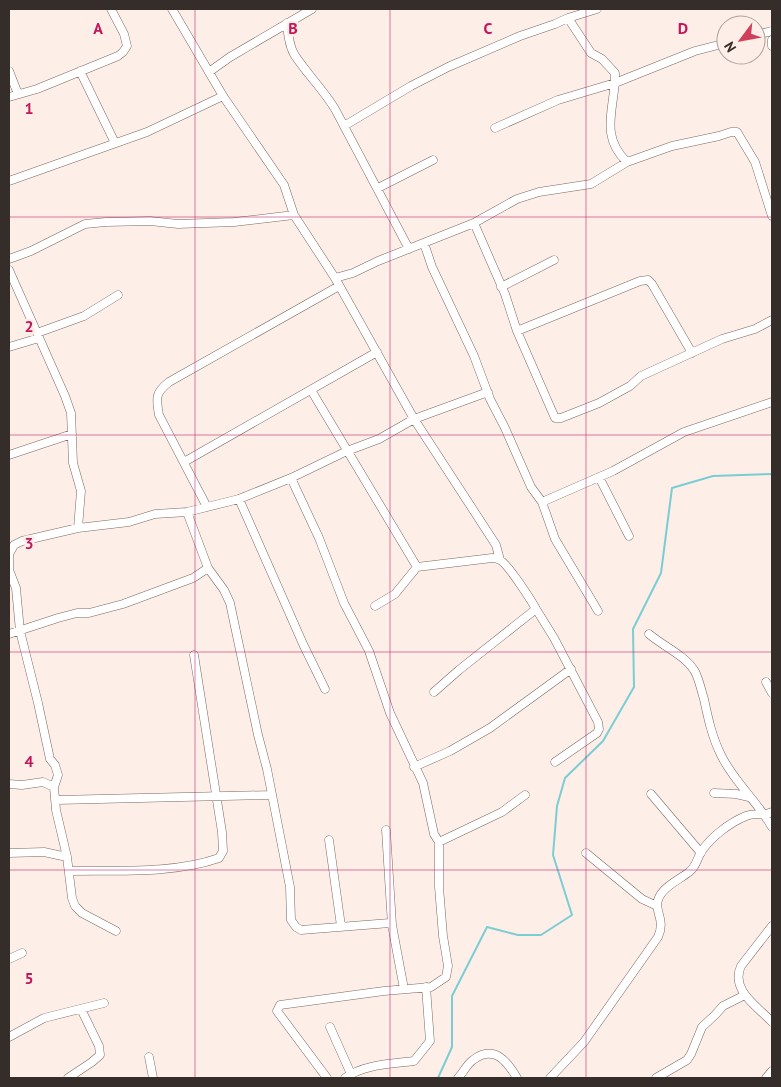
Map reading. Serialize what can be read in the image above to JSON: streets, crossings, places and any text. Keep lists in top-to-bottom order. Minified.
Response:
{"north":"bottom left","grid":{"columns":["A","B","C","D"],"rows":["1","2","3","4","5"]}}
